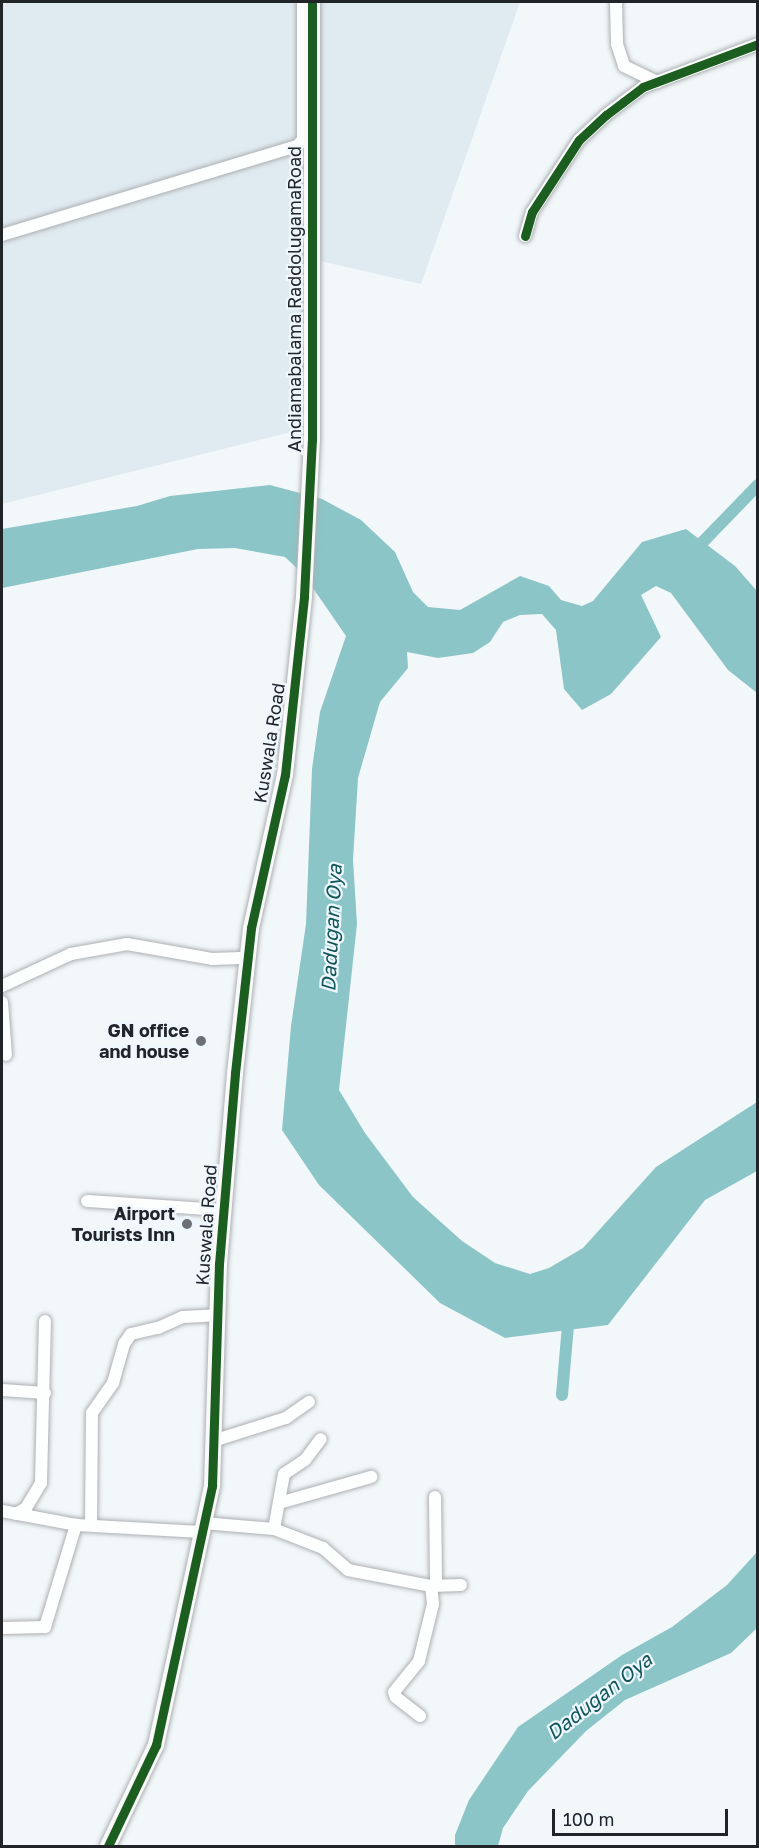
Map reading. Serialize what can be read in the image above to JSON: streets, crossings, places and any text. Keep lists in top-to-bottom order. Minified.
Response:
{"streets":{"street":["Andiamabalama RaddolugamaRoad","Kuswala Road"]},"crossings":[["Andiamabalama RaddolugamaRoad","Kuswala Road"]],"water":["Dadugan Oya"],"places":["GN office and house","Airport Tourists Inn"],"scale_bar":"100 m"}
